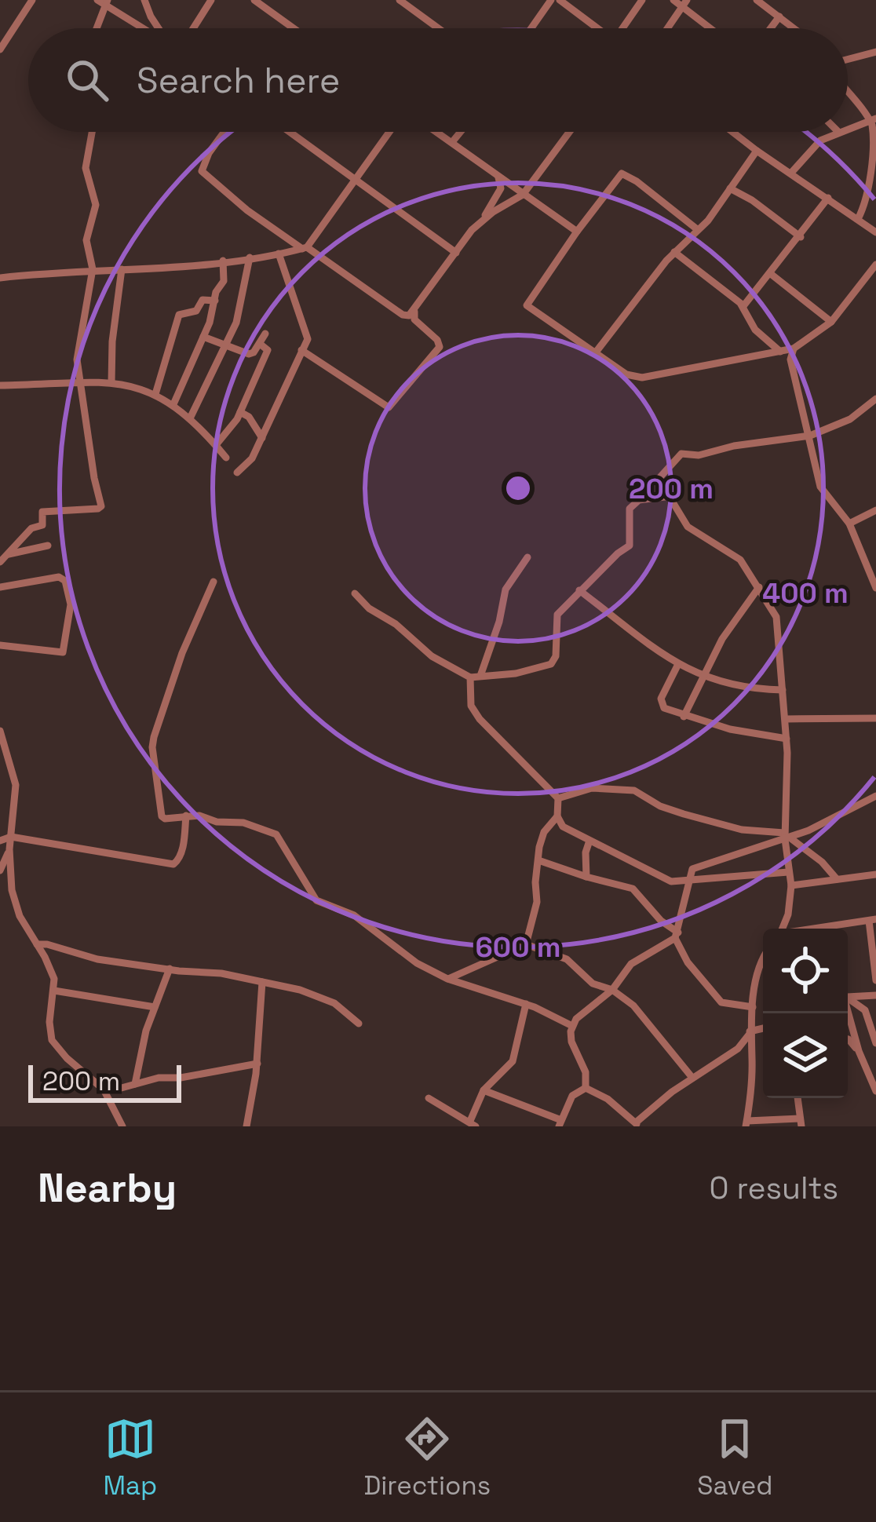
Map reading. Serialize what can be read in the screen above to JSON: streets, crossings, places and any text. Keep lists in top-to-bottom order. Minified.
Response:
{"scale_bar":"200 m","page":{"search":"Search here","scale":"200 m","heading":["Nearby","0 results"],"nav":["Map","Directions","Saved"]},"rings":["200 m","400 m","600 m"]}
